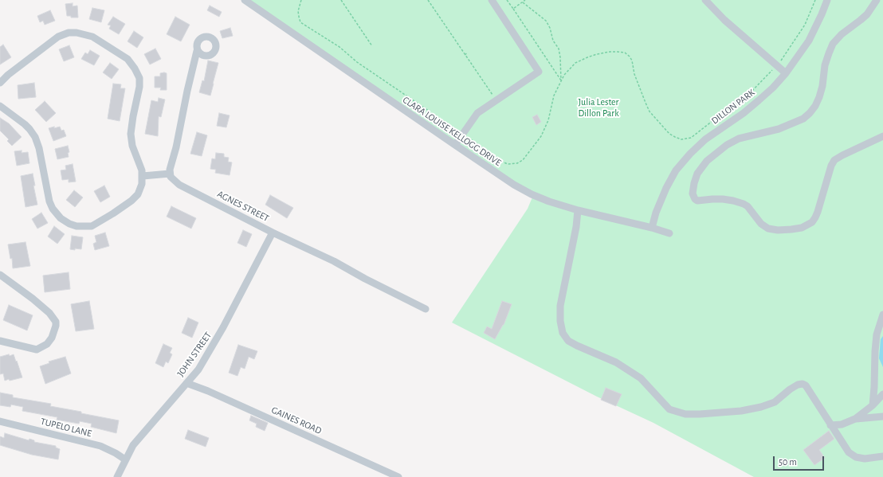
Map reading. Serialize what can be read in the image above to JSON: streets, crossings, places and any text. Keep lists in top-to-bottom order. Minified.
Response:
{"streets":{"street":["DILLON PARK","CLARA LOUISE KELLOGG DRIVE","AGNES STREET","JOHN STREET","GAINES ROAD","TUPELO LANE"]},"crossings":[["DILLON PARK","CLARA LOUISE KELLOGG DRIVE"],["AGNES STREET","JOHN STREET"],["JOHN STREET","GAINES ROAD"],["JOHN STREET","TUPELO LANE"]],"parks":["Julia Lester Dillon Park"],"scale_bar":"50 m"}
